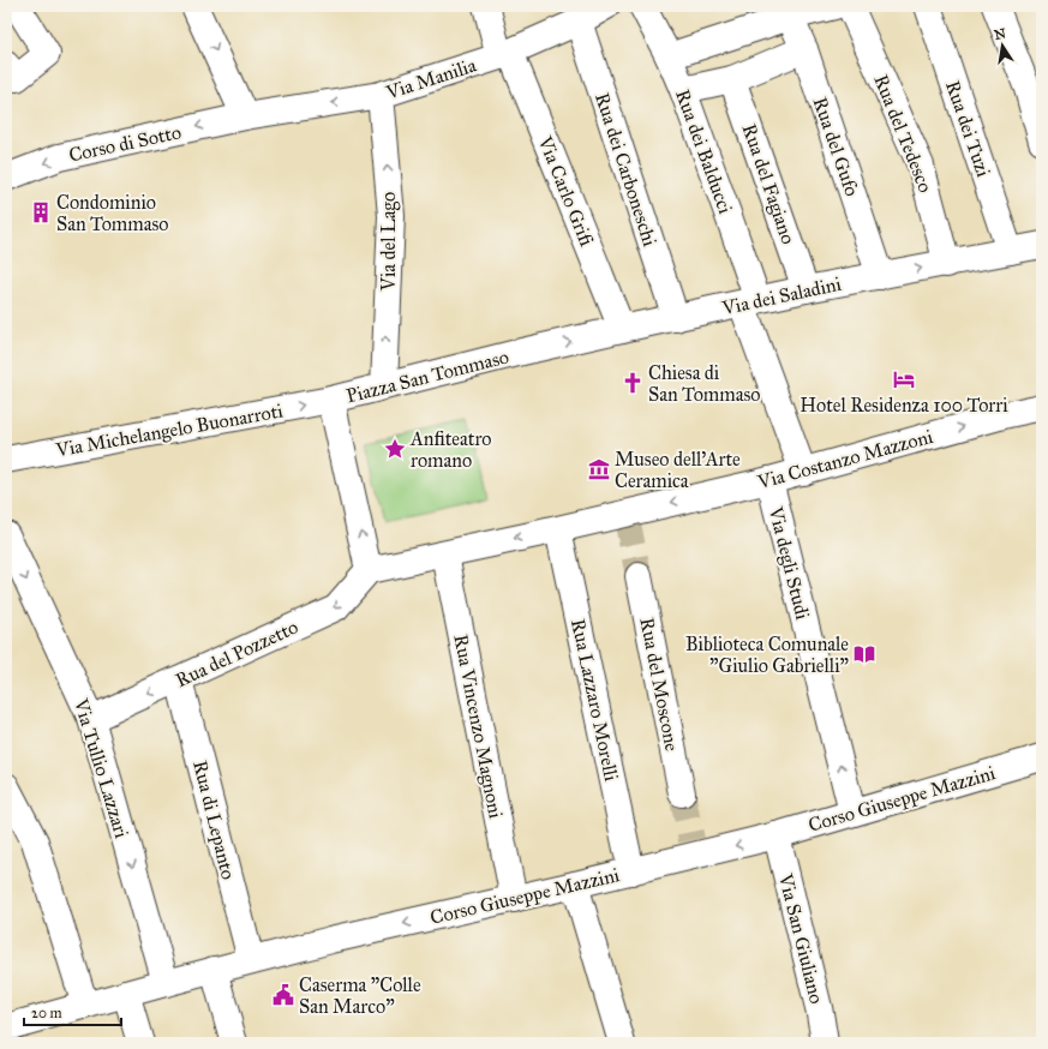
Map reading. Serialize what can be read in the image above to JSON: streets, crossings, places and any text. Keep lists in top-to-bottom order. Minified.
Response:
{"streets":{"street":["Via Manilia","Rua dei Tuzi","Rua del Tedesco","Corso di Sotto","Rua del Gufo","Rua dei Balducci","Rua dei Carboneschi","Rua del Fagiano","Via Carlo Grifi","Via del Lago","Via dei Saladini","Piazza San Tommaso","Via Michelangelo Buonarroti","Via Costanzo Mazzoni","Via degli Studi","Rua del Pozzetto","Rua del Moscone","Rua Lazzaro Morelli","Rua Vincenzo Magnoni","Via Tullio Lazzari","Corso Giuseppe Mazzini","Rua di Lepanto","Via San Giuliano"]},"crossings":[["Via Manilia","Corso di Sotto"],["Via Manilia","Rua dei Carboneschi"],["Via Manilia","Via Carlo Grifi"],["Via Manilia","Via del Lago"],["Rua dei Tuzi","Via dei Saladini"],["Rua del Tedesco","Via dei Saladini"],["Rua del Gufo","Via dei Saladini"],["Rua dei Balducci","Via dei Saladini"],["Rua dei Balducci","Via Costanzo Mazzoni"],["Rua dei Carboneschi","Via dei Saladini"],["Rua del Fagiano","Via dei Saladini"],["Via Carlo Grifi","Via dei Saladini"],["Via del Lago","Piazza San Tommaso"],["Via dei Saladini","Piazza San Tommaso"],["Piazza San Tommaso","Via Michelangelo Buonarroti"],["Piazza San Tommaso","Rua del Pozzetto"],["Via Costanzo Mazzoni","Via degli Studi"],["Via Costanzo Mazzoni","Rua Lazzaro Morelli"],["Via degli Studi","Corso Giuseppe Mazzini"],["Rua del Pozzetto","Via Tullio Lazzari"],["Rua del Pozzetto","Rua di Lepanto"],["Rua Lazzaro Morelli","Corso Giuseppe Mazzini"],["Rua Vincenzo Magnoni","Corso Giuseppe Mazzini"],["Via Tullio Lazzari","Corso Giuseppe Mazzini"],["Corso Giuseppe Mazzini","Rua di Lepanto"],["Corso Giuseppe Mazzini","Via San Giuliano"]],"one_way":["Via Manilia","Corso di Sotto","Via del Lago","Piazza San Tommaso","Via Michelangelo Buonarroti","Via degli Studi","Rua del Pozzetto","Corso Giuseppe Mazzini"],"places":{"building":["Condominio San Tommaso"],"hotel":["Hotel Residenza 100 Torri"],"church":["Chiesa di San Tommaso"],"place":["Anfiteatro romano"],"museum":["Museo dell'Arte Ceramica"],"library":["Biblioteca Comunale \"Giulio Gabrielli\""],"public building":["Caserma \"Colle San Marco\""]},"scale_bar":"20 m","north":"top"}
